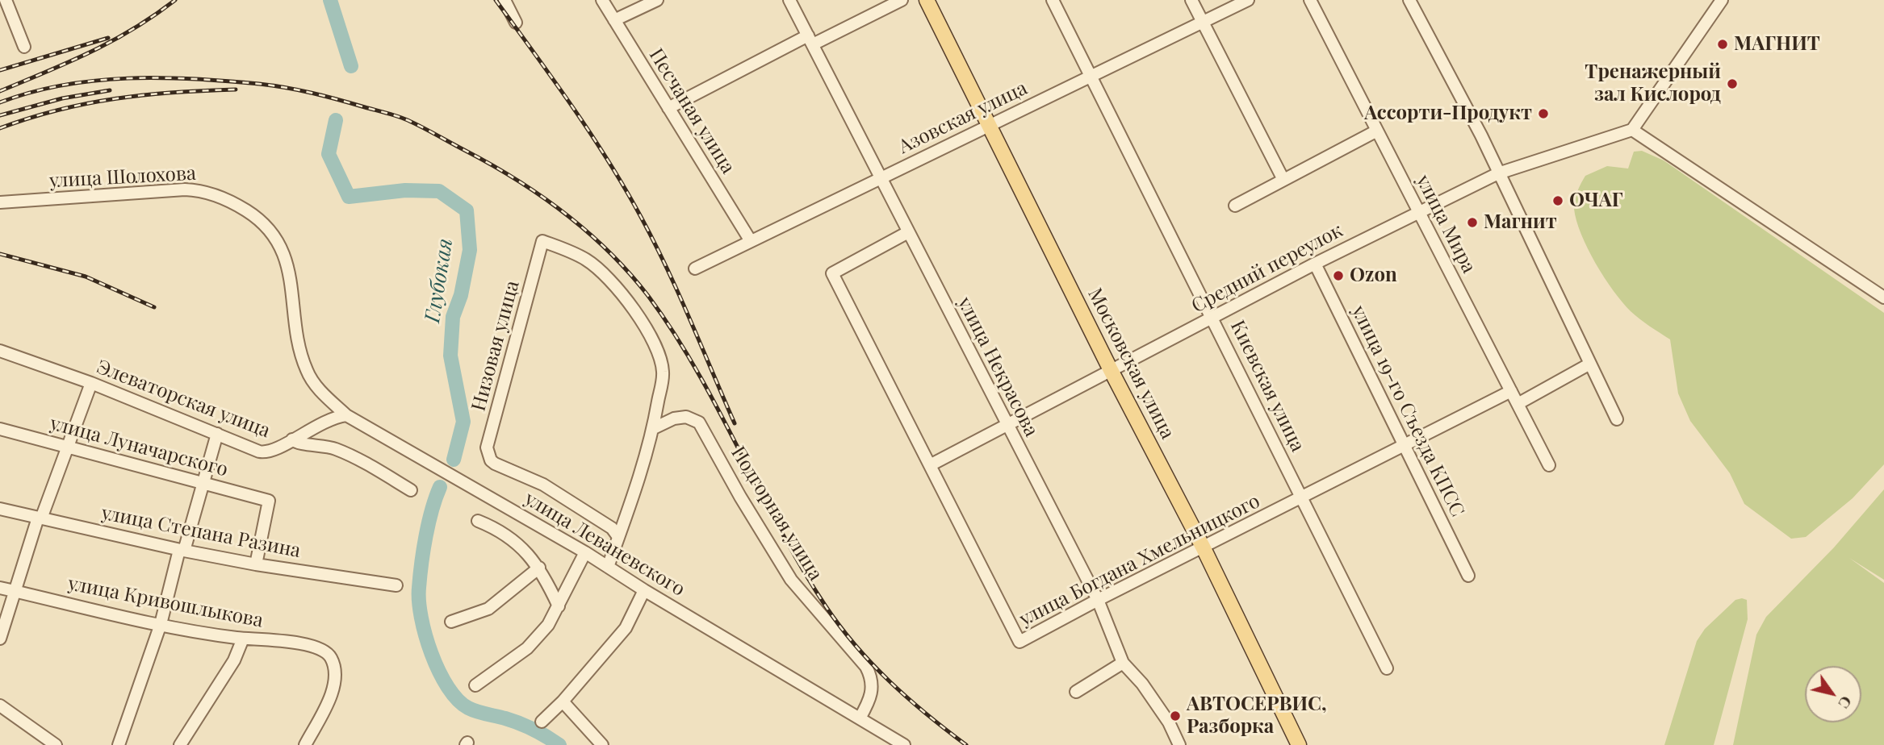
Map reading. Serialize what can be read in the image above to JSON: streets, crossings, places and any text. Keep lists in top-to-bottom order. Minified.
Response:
{"streets":{"main road":["Московская улица"],"street":["Песчаная улица","Азовская улица","улица Шолохова","улица Мира","Средний переулок","Низовая улица","улица Некрасова","Киевская улица","Элеваторская улица","улица 19-го Съезда КПСС","улица Луначарского","Подгорная улица","улица Степана Разина","улица Леваневского","улица Богдана Хмельницкого","улица Кривошлыкова"]},"crossings":[["Песчаная улица","Азовская улица"],["Азовская улица","Московская улица"],["Азовская улица","улица Некрасова"],["Азовская улица","Киевская улица"],["улица Шолохова","улица Леваневского"],["улица Мира","Средний переулок"],["улица Мира","улица Богдана Хмельницкого"],["Средний переулок","Московская улица"],["Средний переулок","улица Некрасова"],["Средний переулок","Киевская улица"],["Средний переулок","улица 19-го Съезда КПСС"],["Средний переулок","улица Богдана Хмельницкого"],["Низовая улица","Подгорная улица"],["Низовая улица","улица Леваневского"],["Московская улица","улица Богдана Хмельницкого"],["улица Некрасова","улица Богдана Хмельницкого"],["Киевская улица","улица Богдана Хмельницкого"],["улица 19-го Съезда КПСС","улица Богдана Хмельницкого"],["улица Луначарского","улица Степана Разина"],["Подгорная улица","улица Леваневского"]],"water":["Глубокая"],"places":["МАГНИТ","Тренажерный зал Кислород","Ассорти-Продукт","ОЧАГ","Магнит","Ozon","АВТОСЕРВИС, Разборка"],"north":"bottom right"}
